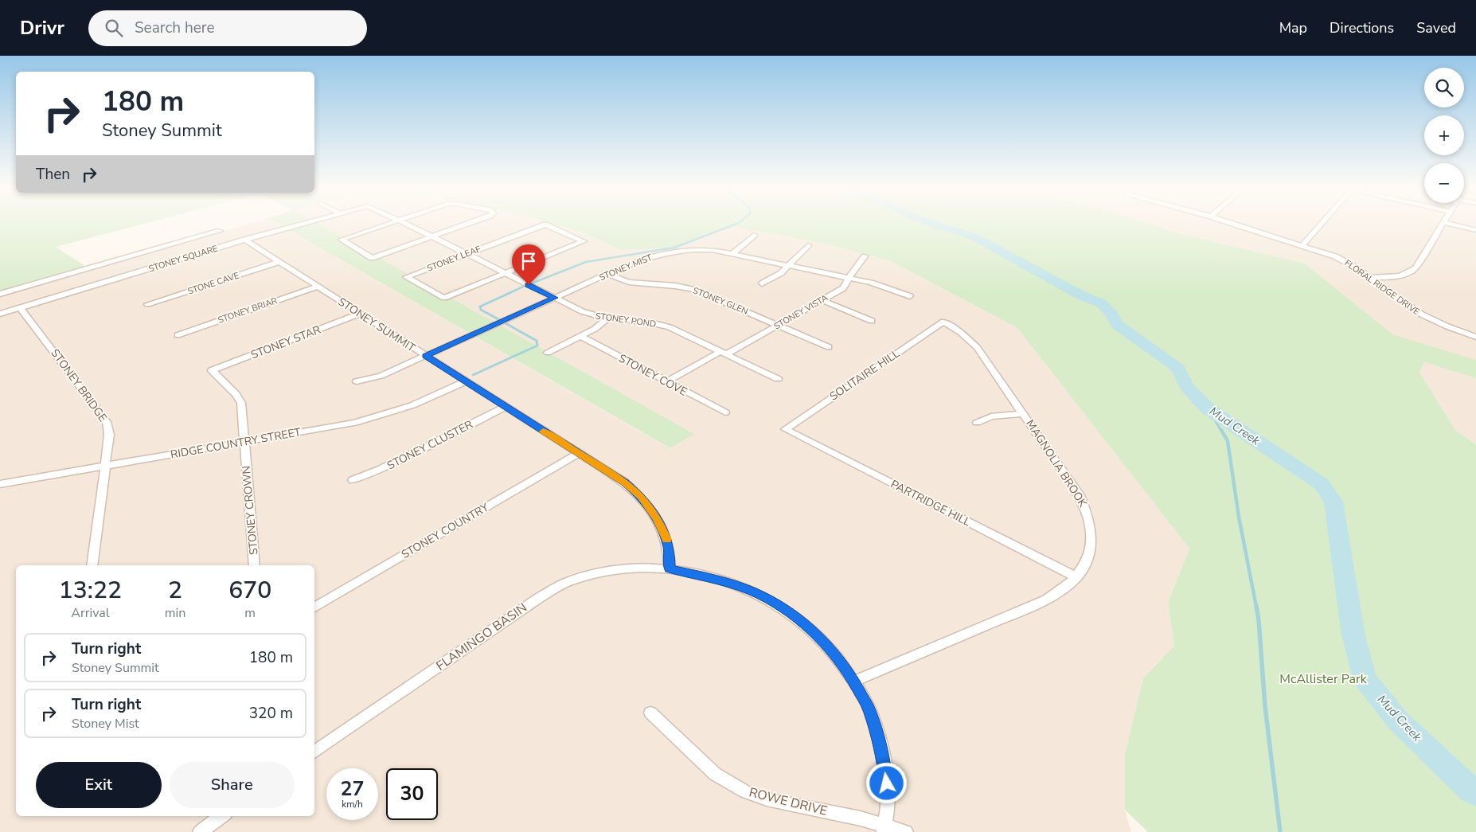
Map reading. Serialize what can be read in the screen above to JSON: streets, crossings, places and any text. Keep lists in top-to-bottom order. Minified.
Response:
{"streets":{"street":["STONEY SQUARE","STONEY LEAF","STONEY MIST","STONE CAVE","FLORAL RIDGE DRIVE","STONEY GLEN","STONEY BRIAR","STONEY VISTA","STONEY POND","STONEY SUMMIT","STONEY STAR","STONEY COVE","SOLITAIRE HILL","STONEY BRIDGE","RIDGE COUNTRY STREET","STONEY CLUSTER","MAGNOLIA BROOK","PARTRIDGE HILL","STONEY CROWN","STONEY COUNTRY","FLAMINGO BASIN","ROWE DRIVE"]},"crossings":[["STONEY SQUARE","STONEY SUMMIT"],["STONEY SQUARE","STONEY BRIDGE"],["STONEY LEAF","STONEY POND"],["STONEY MIST","STONEY GLEN"],["STONEY MIST","STONEY VISTA"],["STONEY MIST","STONEY POND"],["STONEY MIST","STONEY SUMMIT"],["STONE CAVE","STONEY SUMMIT"],["STONEY GLEN","STONEY VISTA"],["STONEY BRIAR","STONEY SUMMIT"],["STONEY VISTA","STONEY POND"],["STONEY VISTA","STONEY COVE"],["STONEY SUMMIT","STONEY STAR"],["STONEY SUMMIT","RIDGE COUNTRY STREET"],["STONEY SUMMIT","STONEY CLUSTER"],["STONEY SUMMIT","STONEY COUNTRY"],["STONEY SUMMIT","FLAMINGO BASIN"],["STONEY STAR","STONEY CROWN"],["SOLITAIRE HILL","MAGNOLIA BROOK"],["SOLITAIRE HILL","PARTRIDGE HILL"],["STONEY BRIDGE","RIDGE COUNTRY STREET"],["RIDGE COUNTRY STREET","STONEY CROWN"],["MAGNOLIA BROOK","PARTRIDGE HILL"],["MAGNOLIA BROOK","FLAMINGO BASIN"],["FLAMINGO BASIN","ROWE DRIVE"]],"water":["Mud Creek"],"parks":["McAllister Park"],"page":{"header":"Drivr","search":"Search here","nav":["Map","Directions","Saved"],"map_buttons":["+","−"],"turn":["180 m","Stoney Summit"],"then":"Then","eta":["13:22","Arrival","2","min","670","m"],"list":[{"name":"Turn right","note":"Stoney Summit","value":"180 m"},{"name":"Turn right","note":"Stoney Mist","value":"320 m"}],"buttons":["Exit","Share"],"speed":"27 km/h","limit":"30"}}
